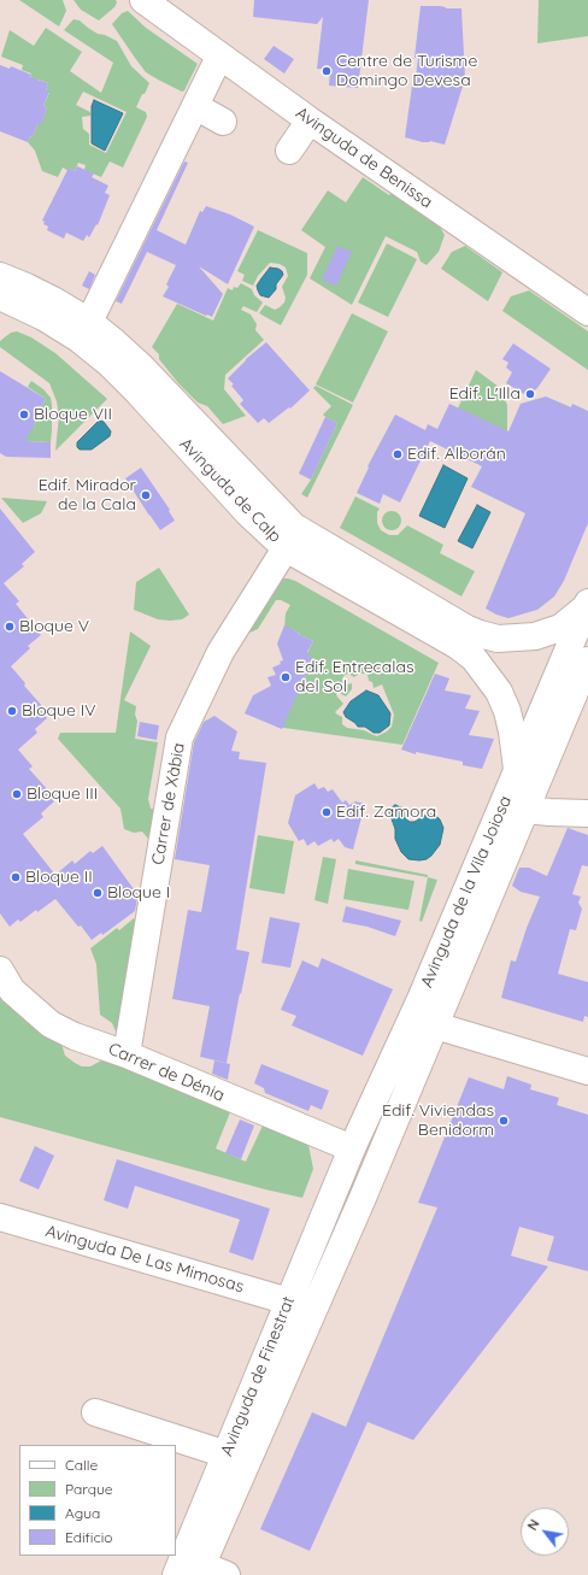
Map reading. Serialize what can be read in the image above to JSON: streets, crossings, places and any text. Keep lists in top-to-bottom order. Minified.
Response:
{"streets":{"street":["Avinguda de Benissa","Avinguda de Calp","Carrer de Xàbia","Avinguda de la Vila Joiosa","Carrer de Dénia","Avinguda De Las Mimosas","Avinguda de Finestrat"]},"crossings":[["Avinguda de Calp","Carrer de Xàbia"],["Avinguda de Calp","Avinguda de la Vila Joiosa"],["Carrer de Xàbia","Carrer de Dénia"],["Avinguda de la Vila Joiosa","Avinguda de Finestrat"],["Carrer de Dénia","Avinguda de Finestrat"],["Avinguda De Las Mimosas","Avinguda de Finestrat"]],"places":["Centre de Turisme Domingo Devesa","Edif. L'Illa","Bloque VII","Edif. Alborán","Edif. Mirador de la Cala","Bloque V","Edif. Entrecalas del Sol","Bloque IV","Bloque III","Edif. Zamora","Bloque II","Bloque I","Edif. Viviendas Benidorm"],"legend":["Calle","Parque","Agua","Edificio"],"north":"top left"}
